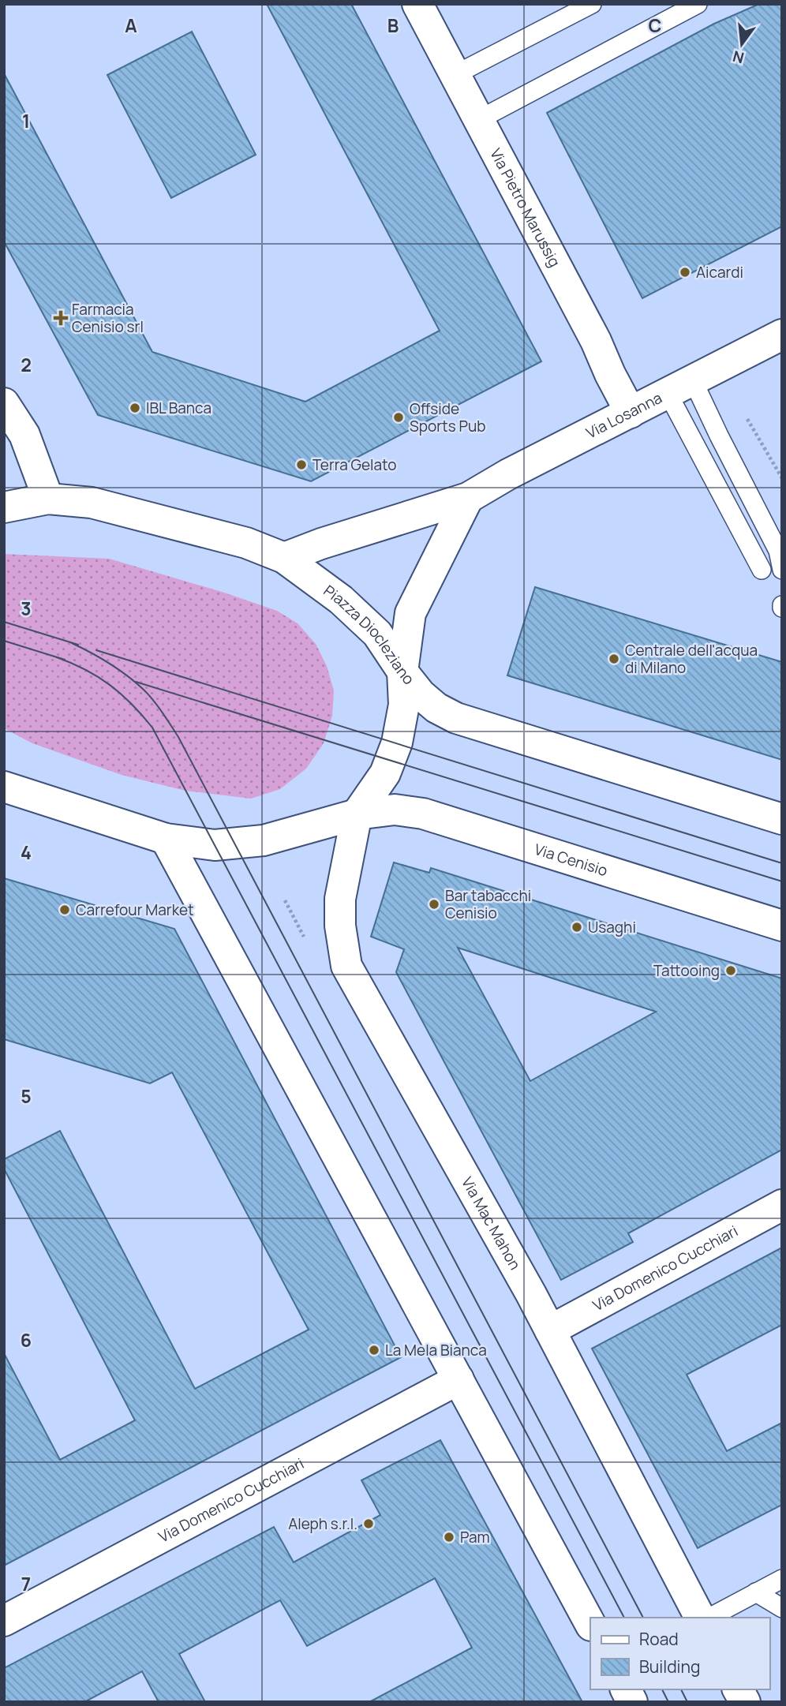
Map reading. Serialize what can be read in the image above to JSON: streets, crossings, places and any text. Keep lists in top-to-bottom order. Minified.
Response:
{"streets":{"main road":["Via Pietro Marussig","Via Losanna","Piazza Diocleziano","Via Cenisio","Via Mac Mahon","Via Domenico Cucchiari"]},"crossings":[["Via Pietro Marussig","Via Losanna"],["Via Losanna","Piazza Diocleziano"],["Piazza Diocleziano","Via Cenisio"],["Piazza Diocleziano","Via Mac Mahon"],["Via Cenisio","Via Mac Mahon"],["Via Mac Mahon","Via Domenico Cucchiari"]],"places":{"other":["Aicardi","IBL Banca","Offside Sports Pub","Terra Gelato","Centrale dell'acqua di Milano","Bar tabacchi Cenisio","Carrefour Market","Usaghi","Tattooing","La Mela Bianca","Aleph s.r.l.","Pam"],"health":["Farmacia Cenisio srl"]},"legend":["Road","Building"],"north":"bottom","grid":{"columns":["A","B","C"],"rows":["1","2","3","4","5","6","7"]}}
